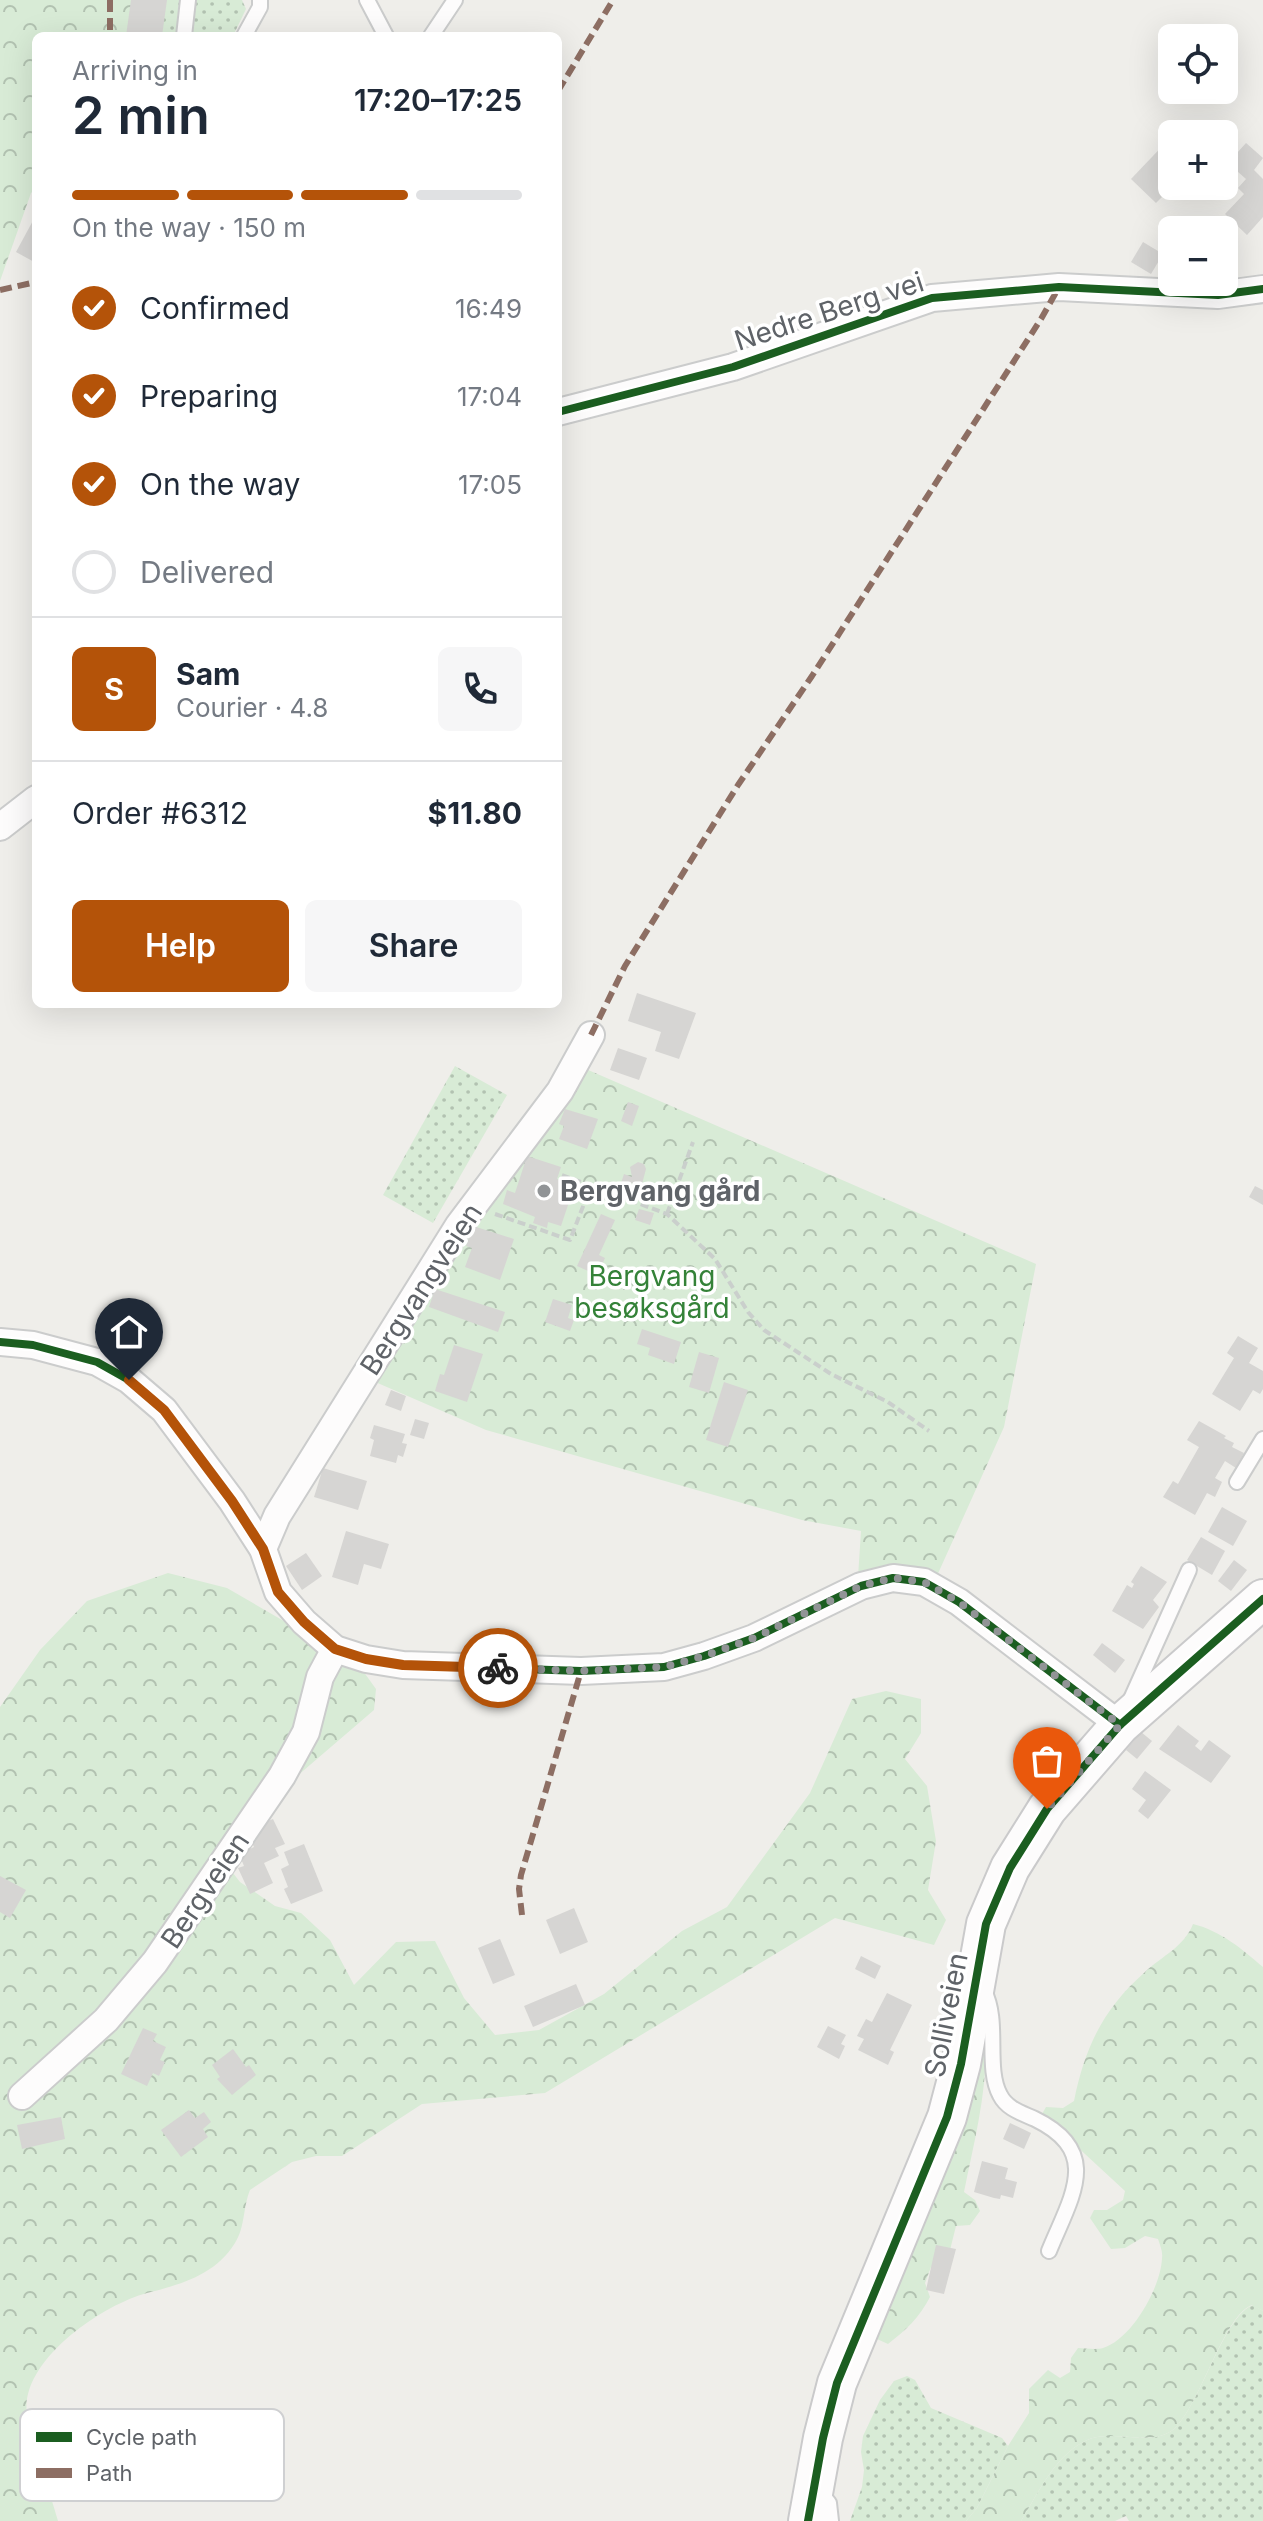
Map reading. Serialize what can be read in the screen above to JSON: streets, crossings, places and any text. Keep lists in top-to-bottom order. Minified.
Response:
{"streets":{"street":["Nedre Berg vei","Bergvangveien","Bergveien","Solliveien"]},"parks":["Bergvang besøksgård"],"places":["Bergvang gård"],"legend":["Cycle path","Path"],"page":{"map_buttons":["+","−"],"heading":["2 min","Arriving in","17:20–17:25"],"panel":["Sam","Courier · 4.8","Order #6312","$11.80"],"bar":"On the way · 150 m","list":[["Confirmed","16:49"],["Preparing","17:04"],["On the way","17:05"],"Delivered"],"round":"S","buttons":["Help","Share"]}}
